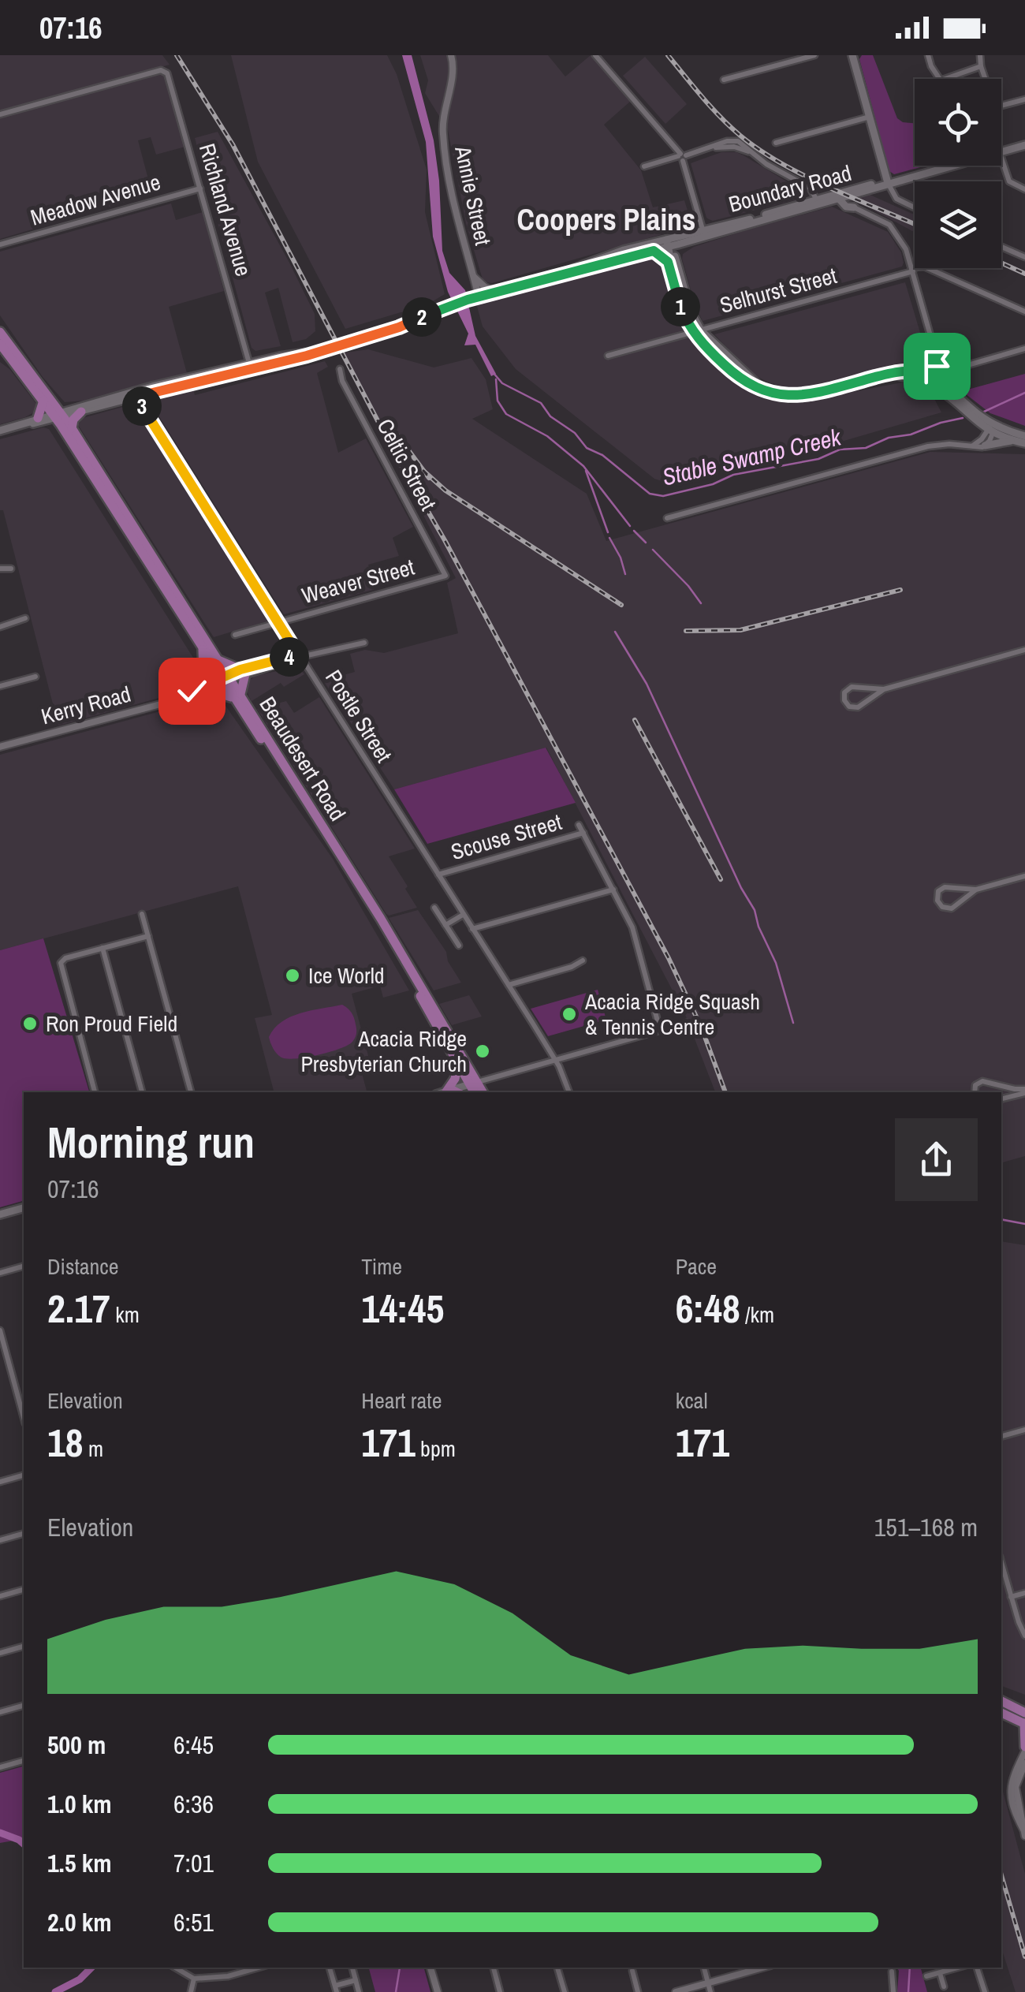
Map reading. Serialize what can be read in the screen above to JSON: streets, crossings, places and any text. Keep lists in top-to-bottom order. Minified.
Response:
{"streets":{"highway":["Beaudesert Road"],"main road":["Boundary Road"],"street":["Annie Street","Meadow Avenue","Richland Avenue","Selhurst Street","Celtic Street","Weaver Street","Kerry Road","Postle Street","Scouse Street"]},"crossings":[["Boundary Road","Annie Street"],["Boundary Road","Richland Avenue"],["Boundary Road","Postle Street"],["Boundary Road","Beaudesert Road"],["Meadow Avenue","Richland Avenue"],["Celtic Street","Weaver Street"],["Weaver Street","Postle Street"],["Kerry Road","Postle Street"],["Kerry Road","Beaudesert Road"],["Postle Street","Scouse Street"]],"districts":["Coopers Plains"],"water":["Stable Swamp Creek"],"places":["Ice World","Acacia Ridge Squash & Tennis Centre","Ron Proud Field","Acacia Ridge Presbyterian Church"],"page":{"status":"07:16","pins":["1","2","3","4"],"heading":["Morning run","07:16"],"stats":[["Distance","2.17 km"],["Time","14:45"],["Pace","6:48 /km"],["Elevation","18 m"],["Heart rate","171 bpm"],["kcal","171"]],"chart":["Elevation","151–168 m"],"list":[{"name":"500 m","note":"6:45"},{"name":"1.0 km","note":"6:36"},{"name":"1.5 km","note":"7:01"},{"name":"2.0 km","note":"6:51"}]}}
